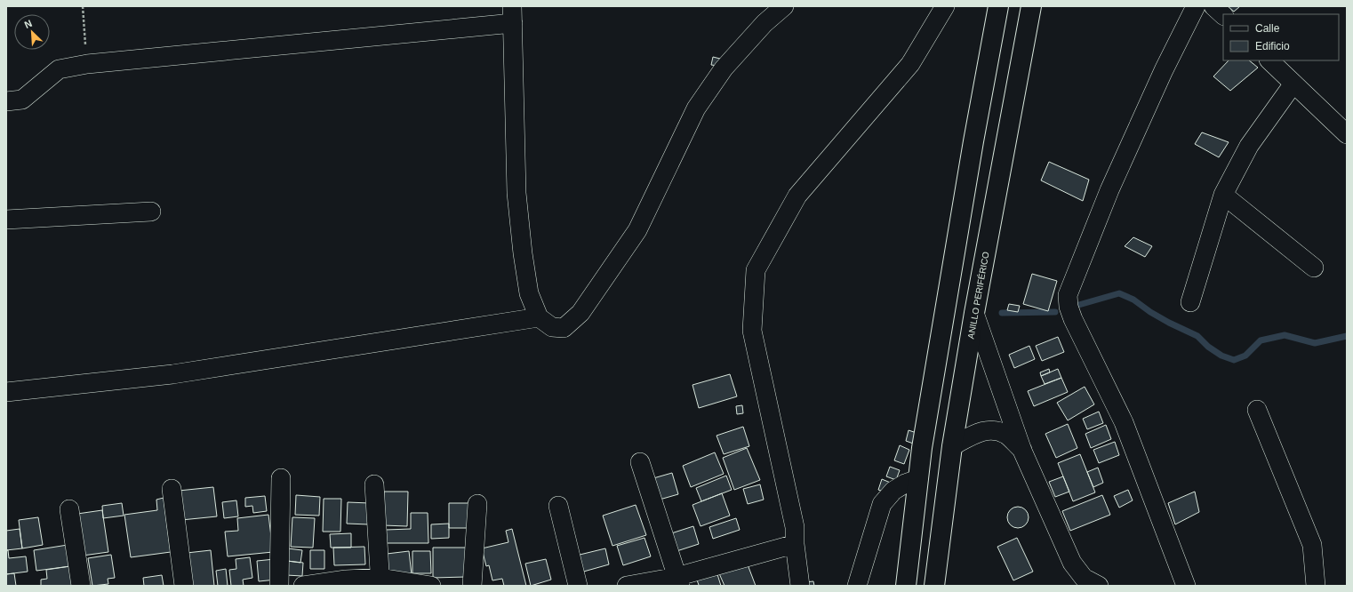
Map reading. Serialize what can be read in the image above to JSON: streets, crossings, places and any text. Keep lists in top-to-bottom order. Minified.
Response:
{"streets":{"highway":["ANILLO PERIFÉRICO"]},"legend":["Calle","Edificio"],"north":"top left"}
